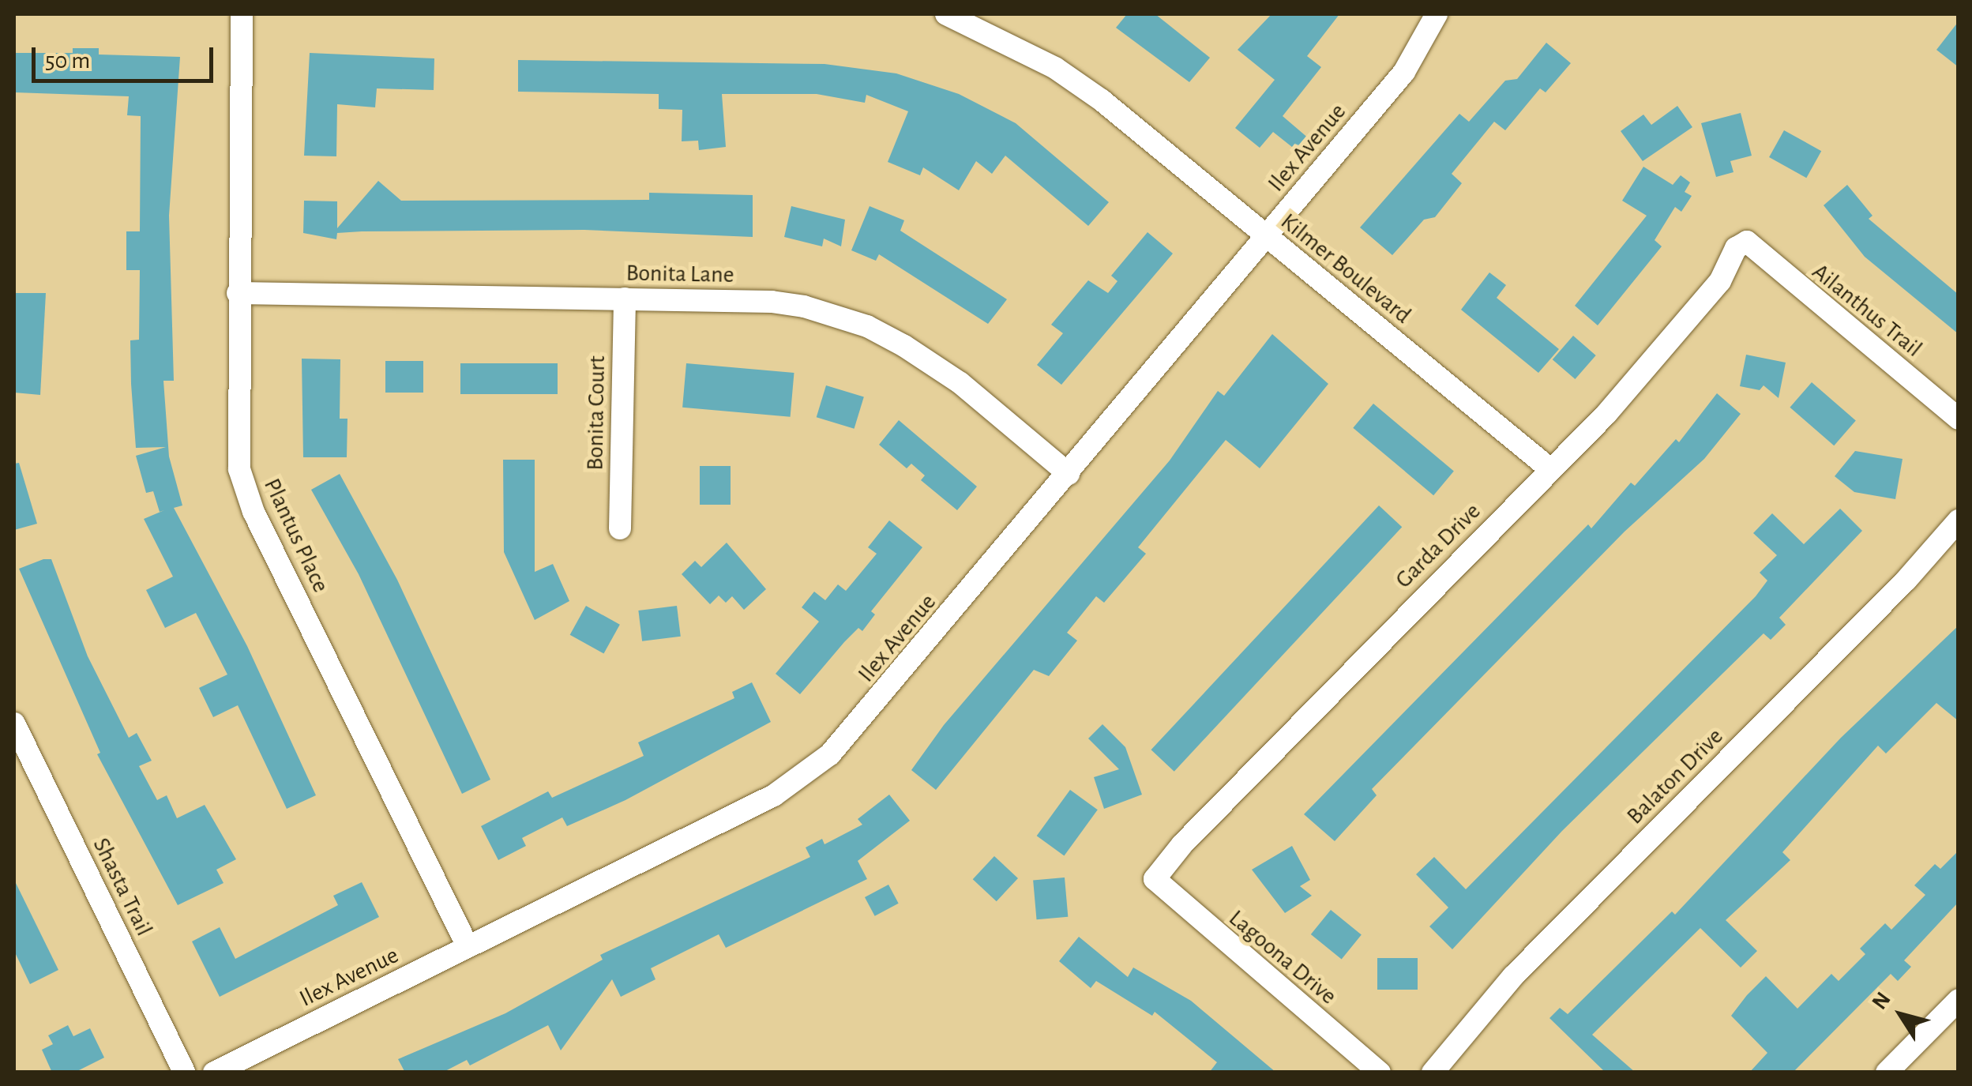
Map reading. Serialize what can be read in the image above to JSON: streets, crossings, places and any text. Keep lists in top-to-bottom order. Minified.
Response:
{"streets":{"street":["Ilex Avenue","Kilmer Boulevard","Bonita Lane","Ailanthus Trail","Bonita Court","Plantus Place","Garda Drive","Balaton Drive","Shasta Trail","Lagoona Drive"]},"crossings":[["Ilex Avenue","Kilmer Boulevard"],["Ilex Avenue","Bonita Lane"],["Ilex Avenue","Plantus Place"],["Kilmer Boulevard","Garda Drive"],["Bonita Lane","Bonita Court"],["Bonita Lane","Plantus Place"],["Ailanthus Trail","Garda Drive"],["Garda Drive","Lagoona Drive"]],"scale_bar":"50 m","north":"top left"}
